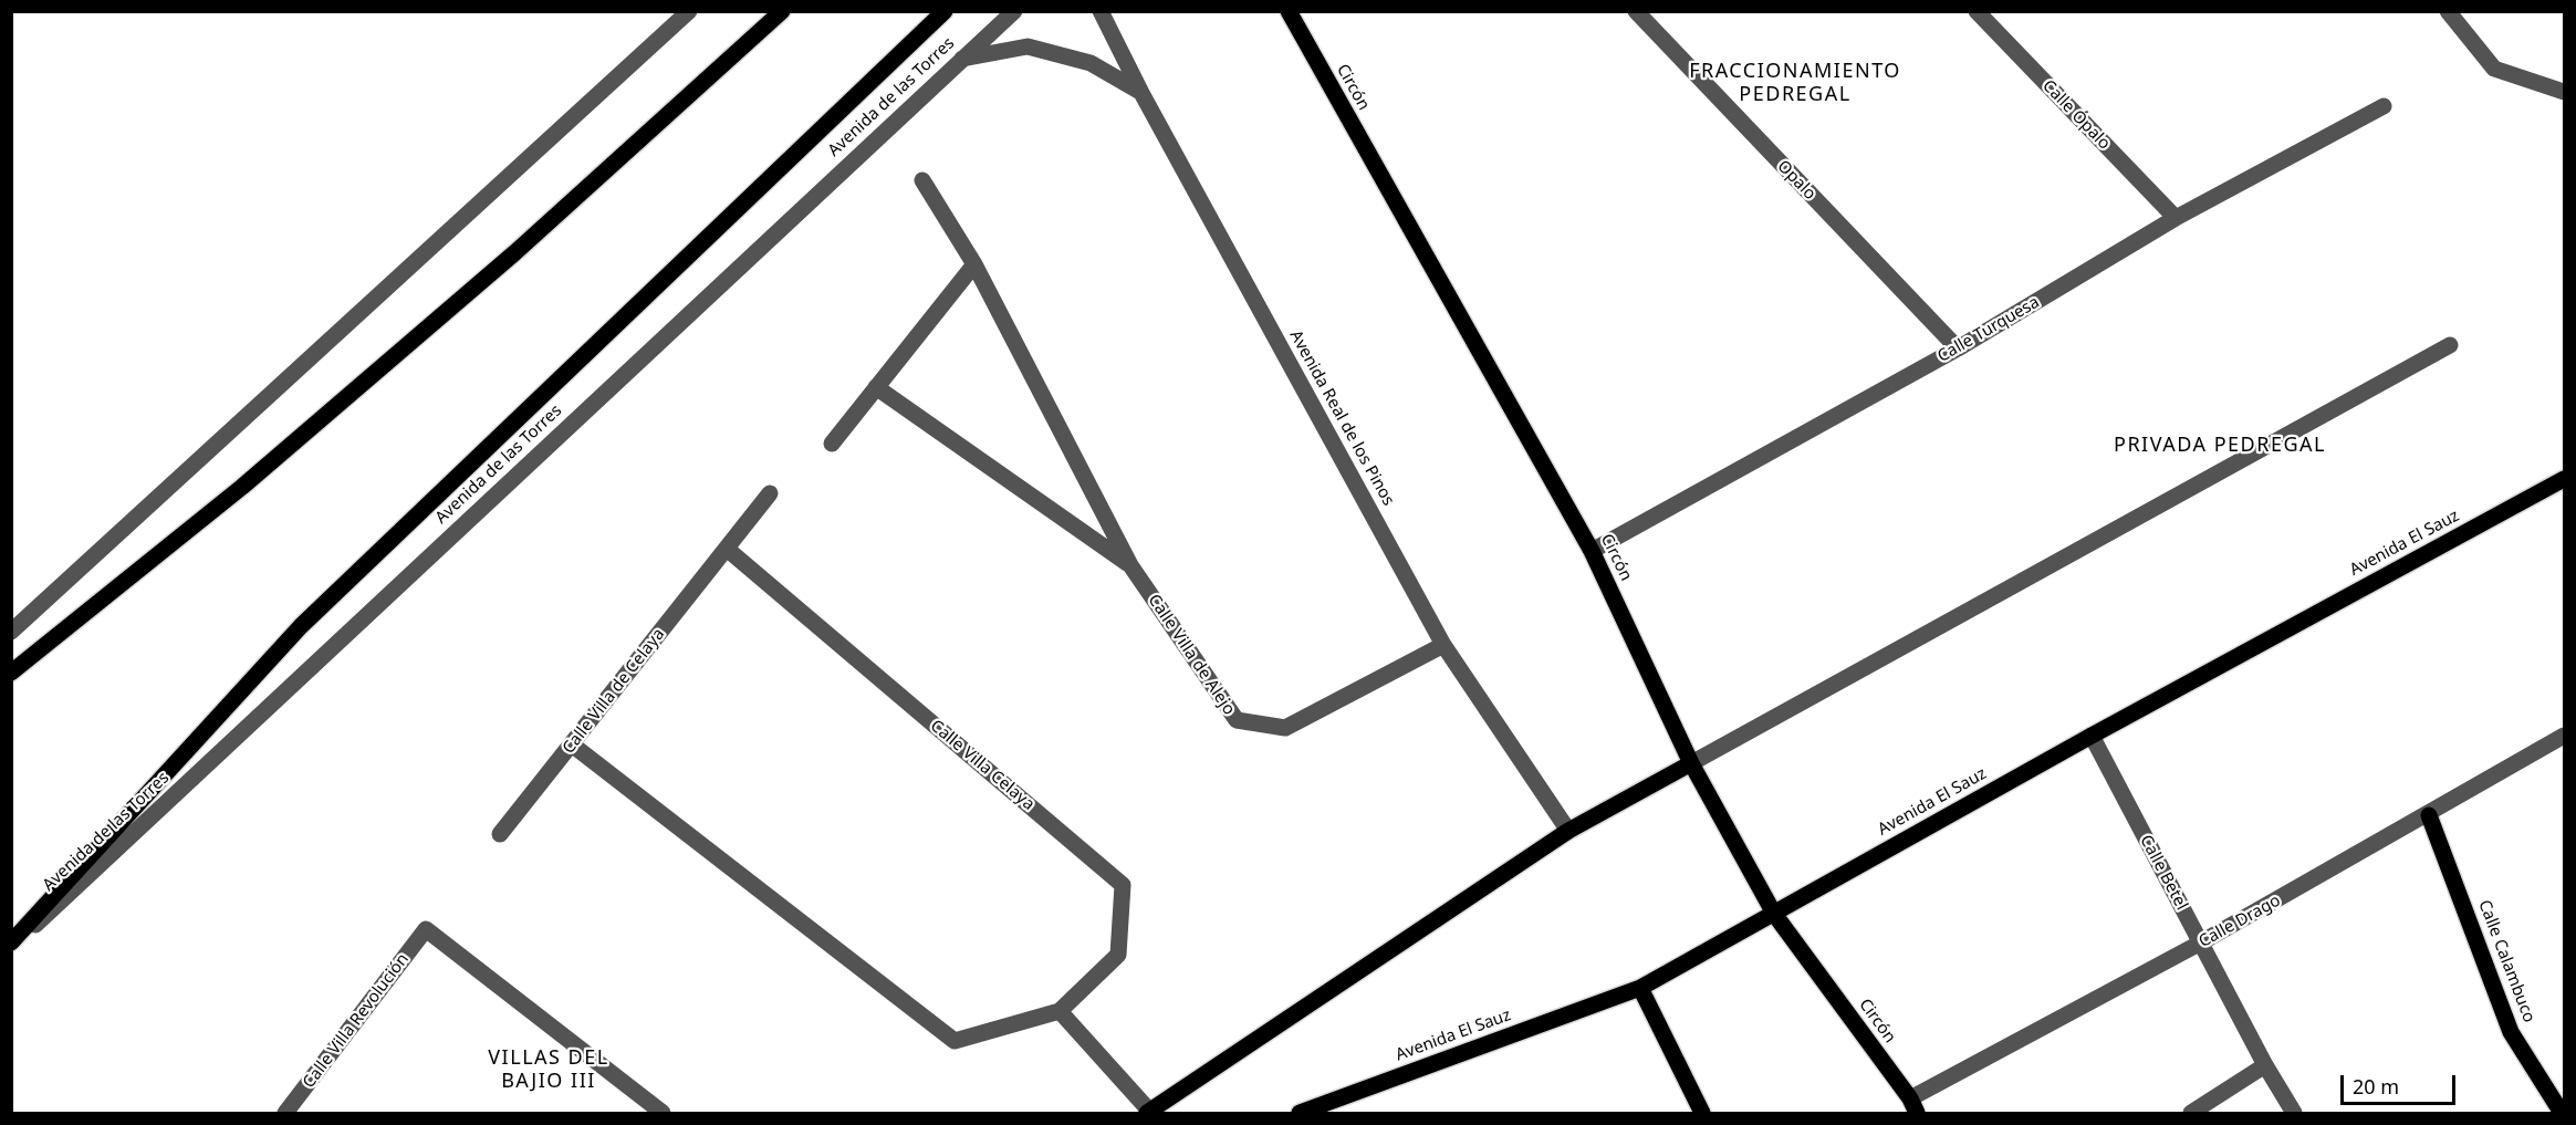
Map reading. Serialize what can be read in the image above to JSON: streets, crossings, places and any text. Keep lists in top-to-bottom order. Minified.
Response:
{"streets":{"main road":["Circón","Avenida de las Torres","Avenida El Sauz","Calle Calambuco"],"street":["Calle Ópalo","Opalo","Calle Turquesa","Avenida Real de los Pinos","Calle Villa de Alejo","Calle Villa de Celaya","Calle Villa Celaya","Calle Betel","Calle Drago","Calle Villa Revolución"]},"crossings":[["Circón","Calle Turquesa"],["Circón","Avenida El Sauz"],["Circón","Calle Drago"],["Calle Ópalo","Calle Turquesa"],["Opalo","Calle Turquesa"],["Avenida Real de los Pinos","Calle Villa de Alejo"],["Avenida El Sauz","Calle Betel"],["Calle Villa de Celaya","Calle Villa Celaya"],["Calle Betel","Calle Drago"],["Calle Drago","Calle Calambuco"]],"districts":["FRACCIONAMIENTO PEDREGAL","PRIVADA PEDREGAL","VILLAS DEL BAJIO III"],"scale_bar":"20 m"}
